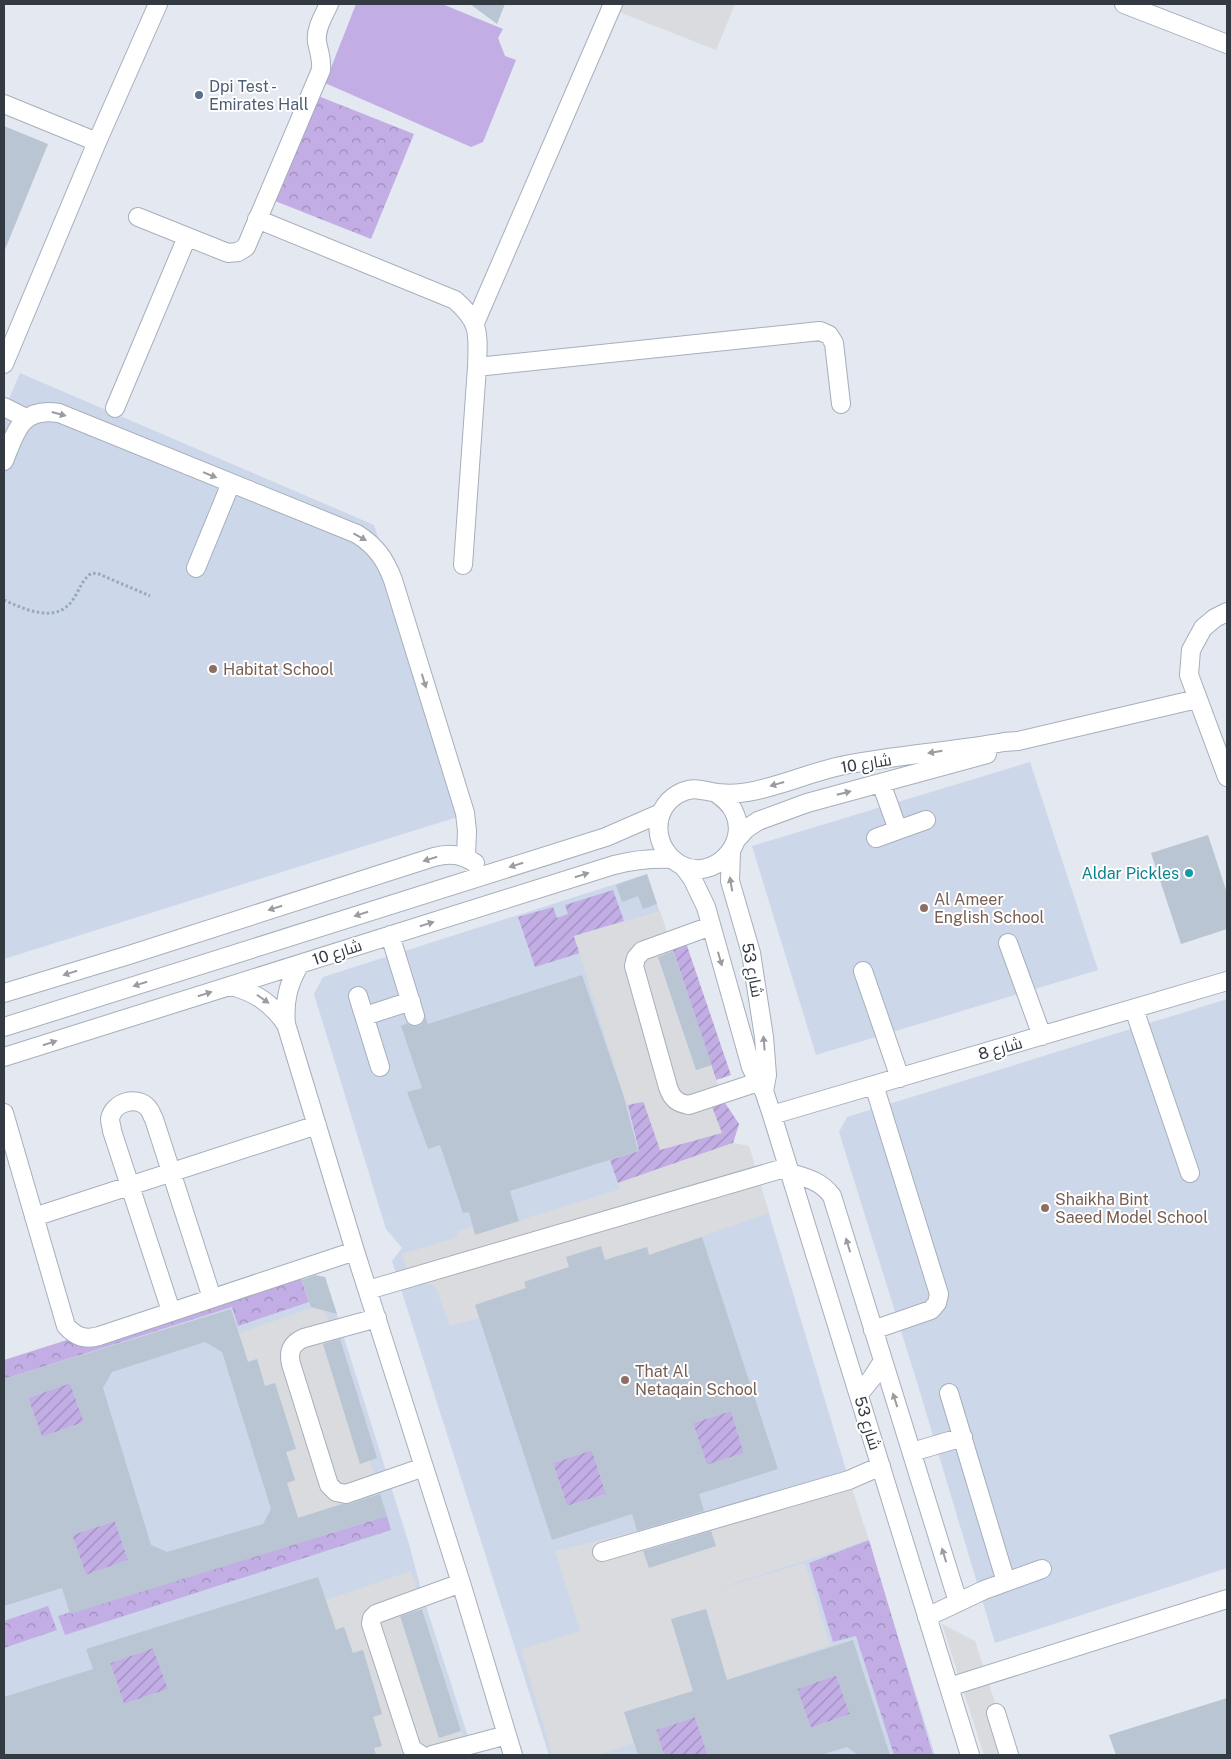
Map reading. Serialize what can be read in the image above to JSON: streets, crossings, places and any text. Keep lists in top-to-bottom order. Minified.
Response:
{"streets":{"street":["شارع 10","شارع 53","شارع 8"]},"crossings":[["شارع 10","شارع 53"],["شارع 53","شارع 8"]],"places":["Dpi Test - Emirates Hall","Habitat School","Aldar Pickles","Al Ameer English School","Shaikha Bint Saeed Model School","That Al Netaqain School"]}
